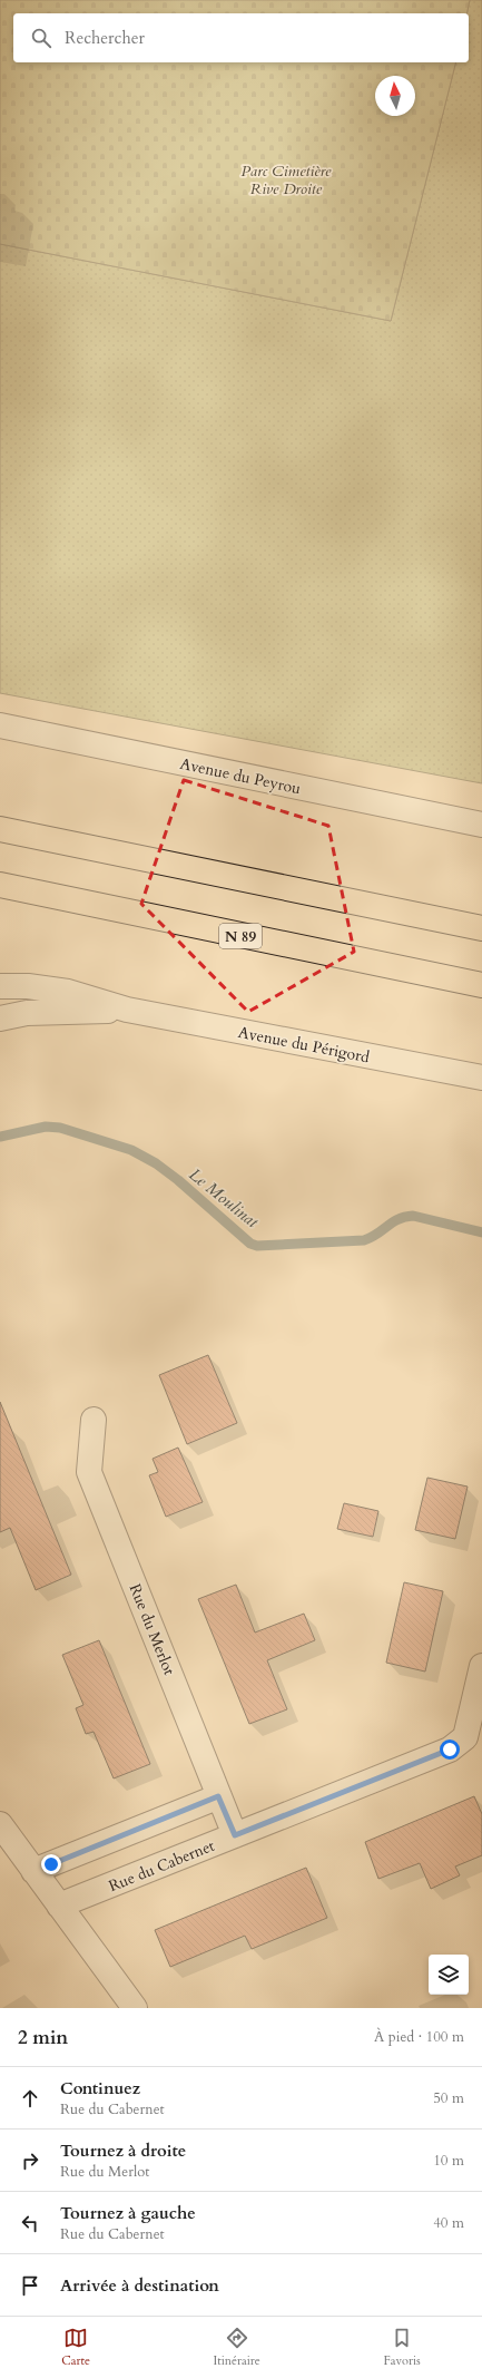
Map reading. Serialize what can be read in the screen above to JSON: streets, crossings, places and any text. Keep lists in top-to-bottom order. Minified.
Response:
{"streets":{"highway":["N 89"],"street":["Avenue du Peyrou","Avenue du Périgord","Rue du Merlot","Rue du Cabernet"]},"crossings":[["Rue du Merlot","Rue du Cabernet"]],"water":["Le Moulinat"],"parks":["Parc Cimetière Rive Droite"],"north":"top","page":{"search":"Rechercher","heading":["2 min","À pied · 100 m"],"list":[["Continuez","Rue du Cabernet","50 m"],["Tournez à droite","Rue du Merlot","10 m"],["Tournez à gauche","Rue du Cabernet","40 m"],"Arrivée à destination"],"nav":["Carte","Itinéraire","Favoris"]}}
